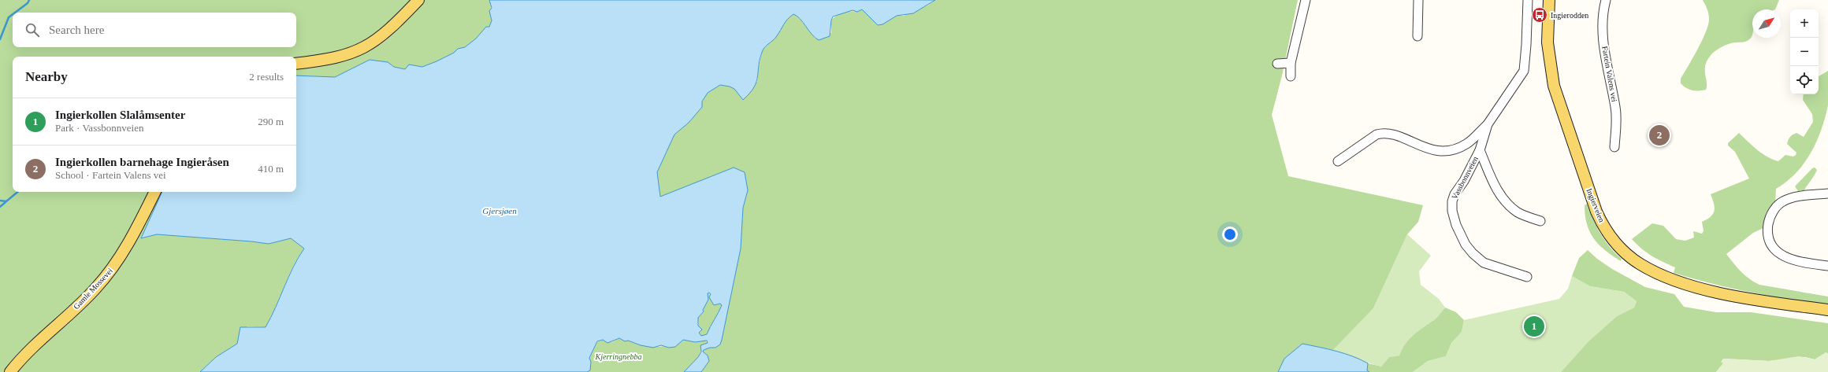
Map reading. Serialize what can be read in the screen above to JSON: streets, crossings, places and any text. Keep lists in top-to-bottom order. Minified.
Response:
{"streets":{"main road":["Ingierveien","Gamle Mossevei"],"street":["Fartein Valens vei","Vassbonnveien"]},"water":["Gjersjøen"],"parks":["Kjerringnebba"],"places":{"bus stop":["Ingierodden"]},"north":"top right","page":{"map_buttons":["+","−"],"search":"Search here","heading":["Nearby","2 results"],"list":[{"mark":"1","name":"Ingierkollen Slalåmsenter","note":"Park · Vassbonnveien","value":"290 m"},{"mark":"2","name":"Ingierkollen barnehage Ingieråsen","note":"School · Fartein Valens vei","value":"410 m"}],"pins":["2","1"]}}
